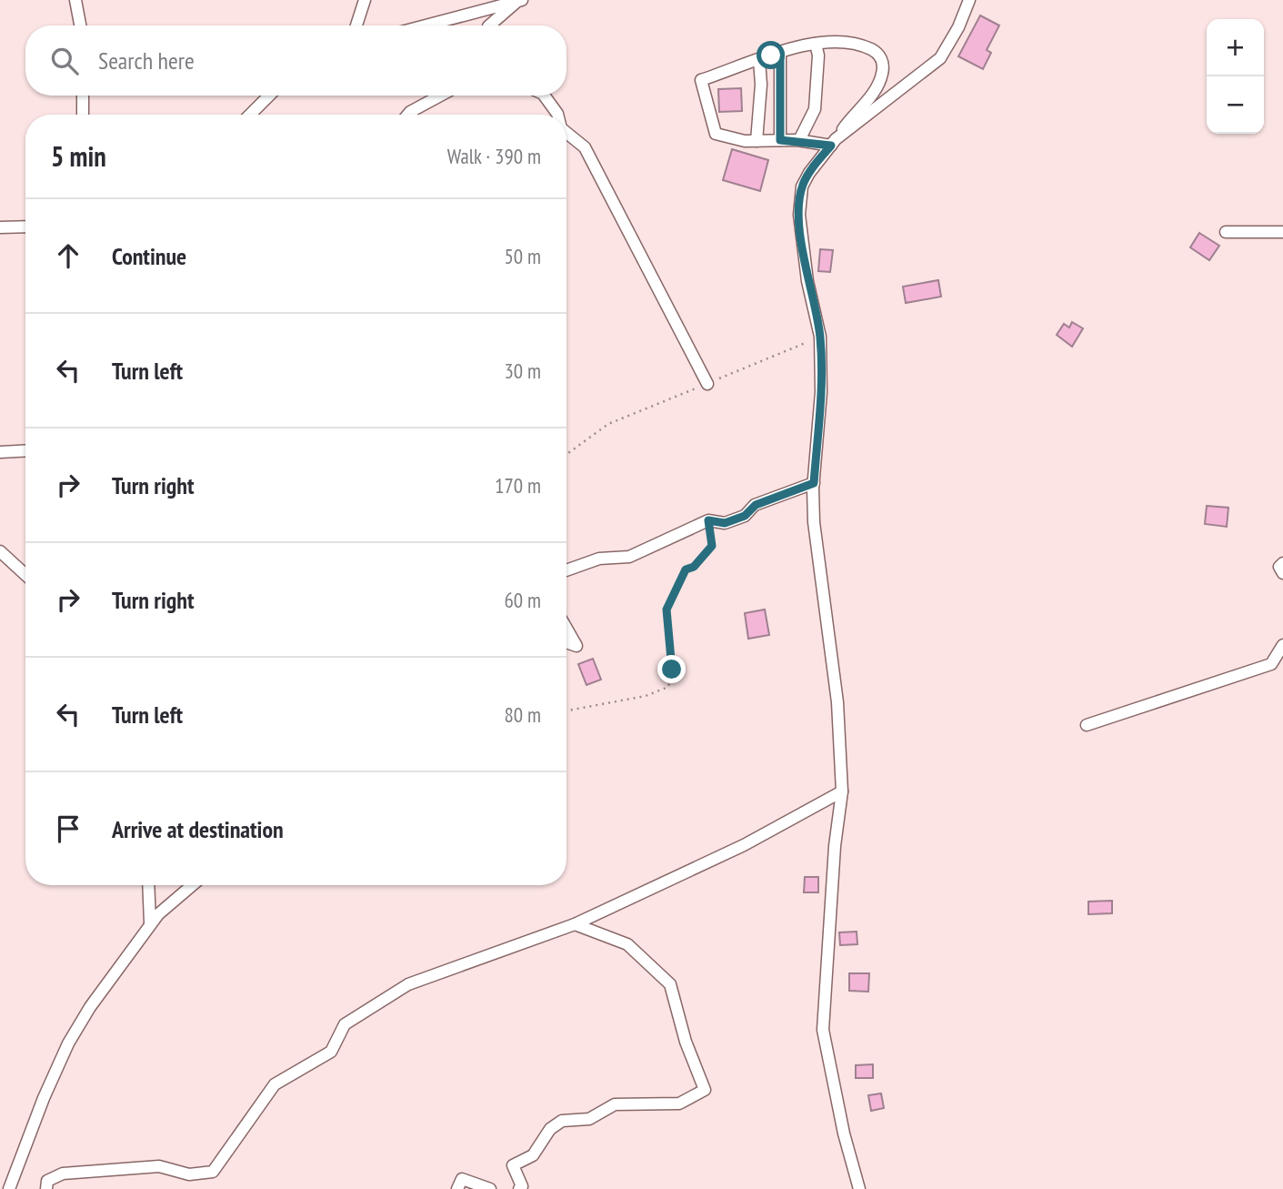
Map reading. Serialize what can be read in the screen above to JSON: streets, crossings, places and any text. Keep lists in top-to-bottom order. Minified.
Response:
{"page":{"map_buttons":["+","−"],"search":"Search here","heading":["5 min","Walk · 390 m"],"list":[["Continue","50 m"],["Turn left","30 m"],["Turn right","170 m"],["Turn right","60 m"],["Turn left","80 m"],"Arrive at destination"]}}
